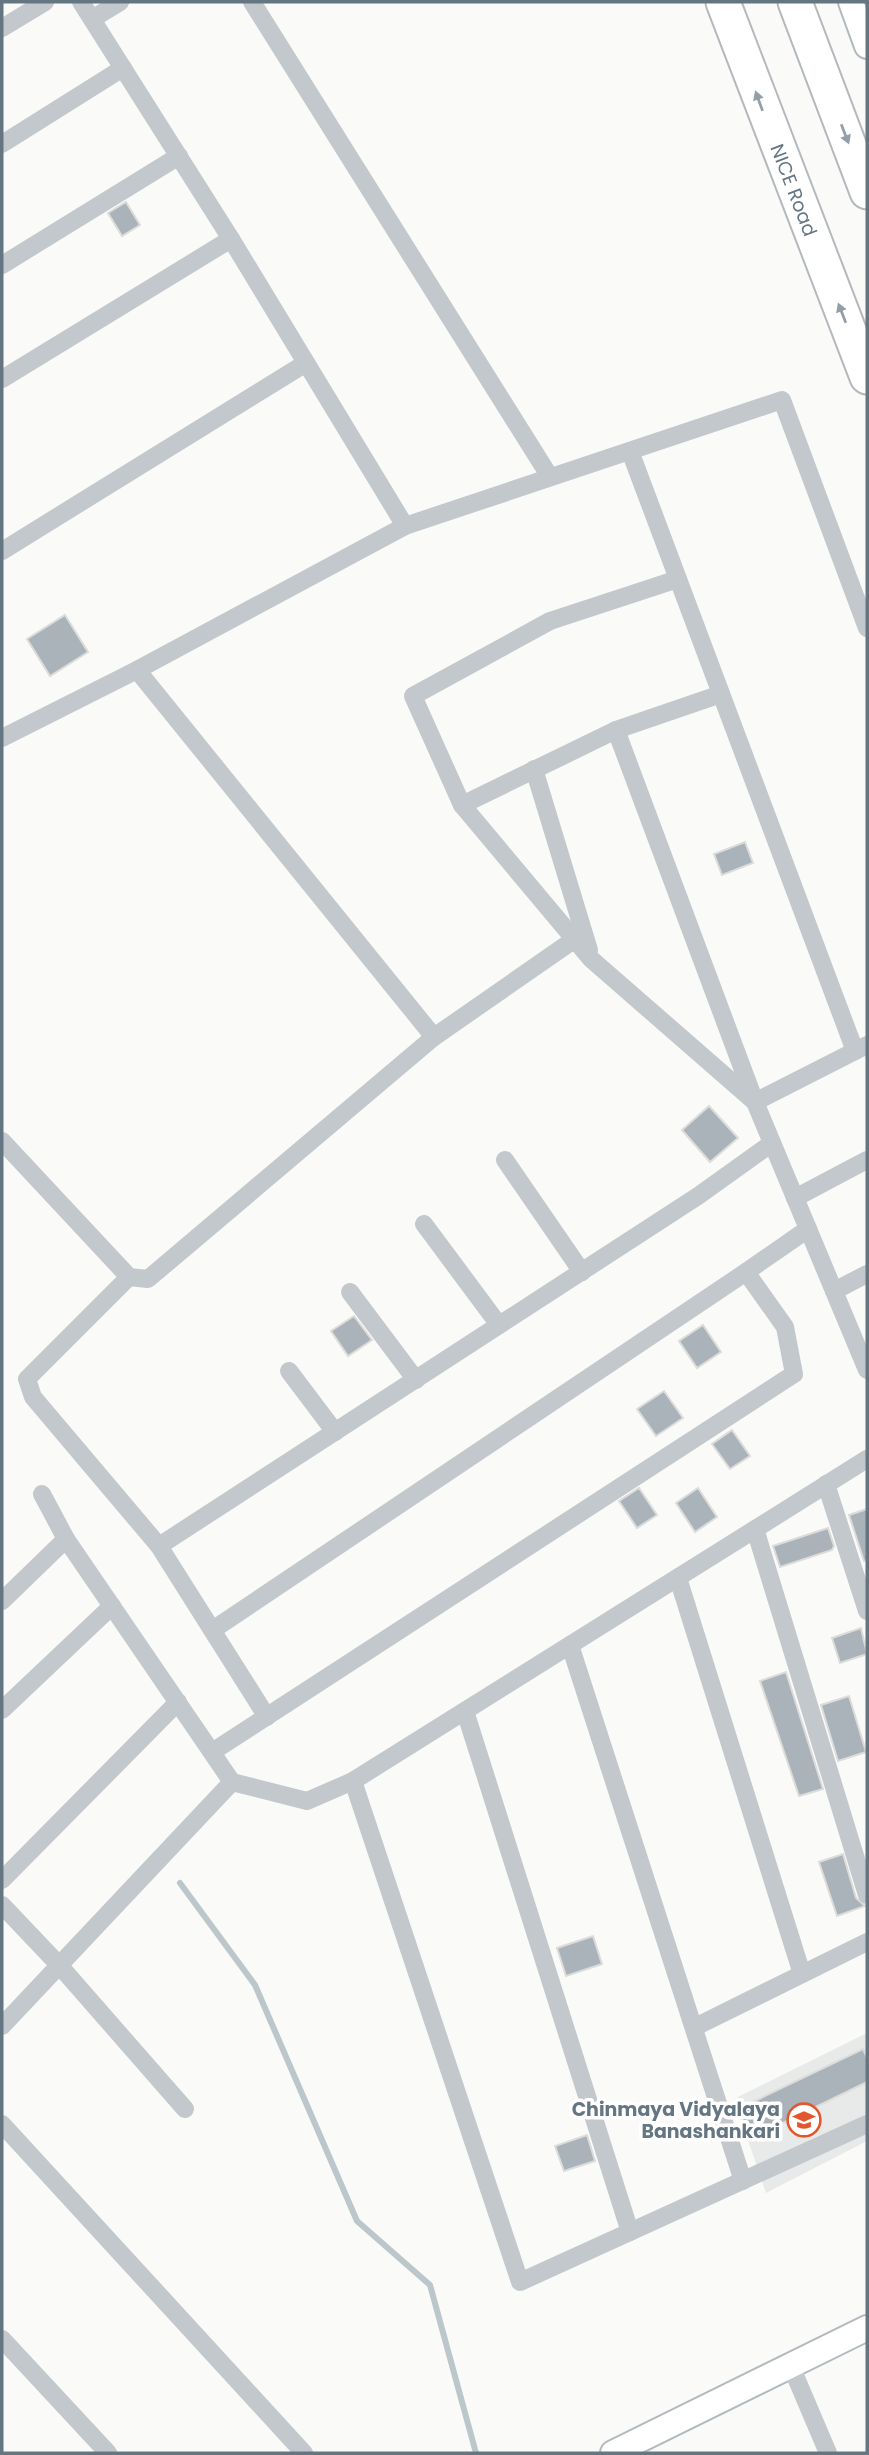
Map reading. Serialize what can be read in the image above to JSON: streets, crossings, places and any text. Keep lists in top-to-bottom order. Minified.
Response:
{"streets":{"highway":["NICE Road"]},"places":{"school or university":["Chinmaya Vidyalaya Banashankari"]}}
